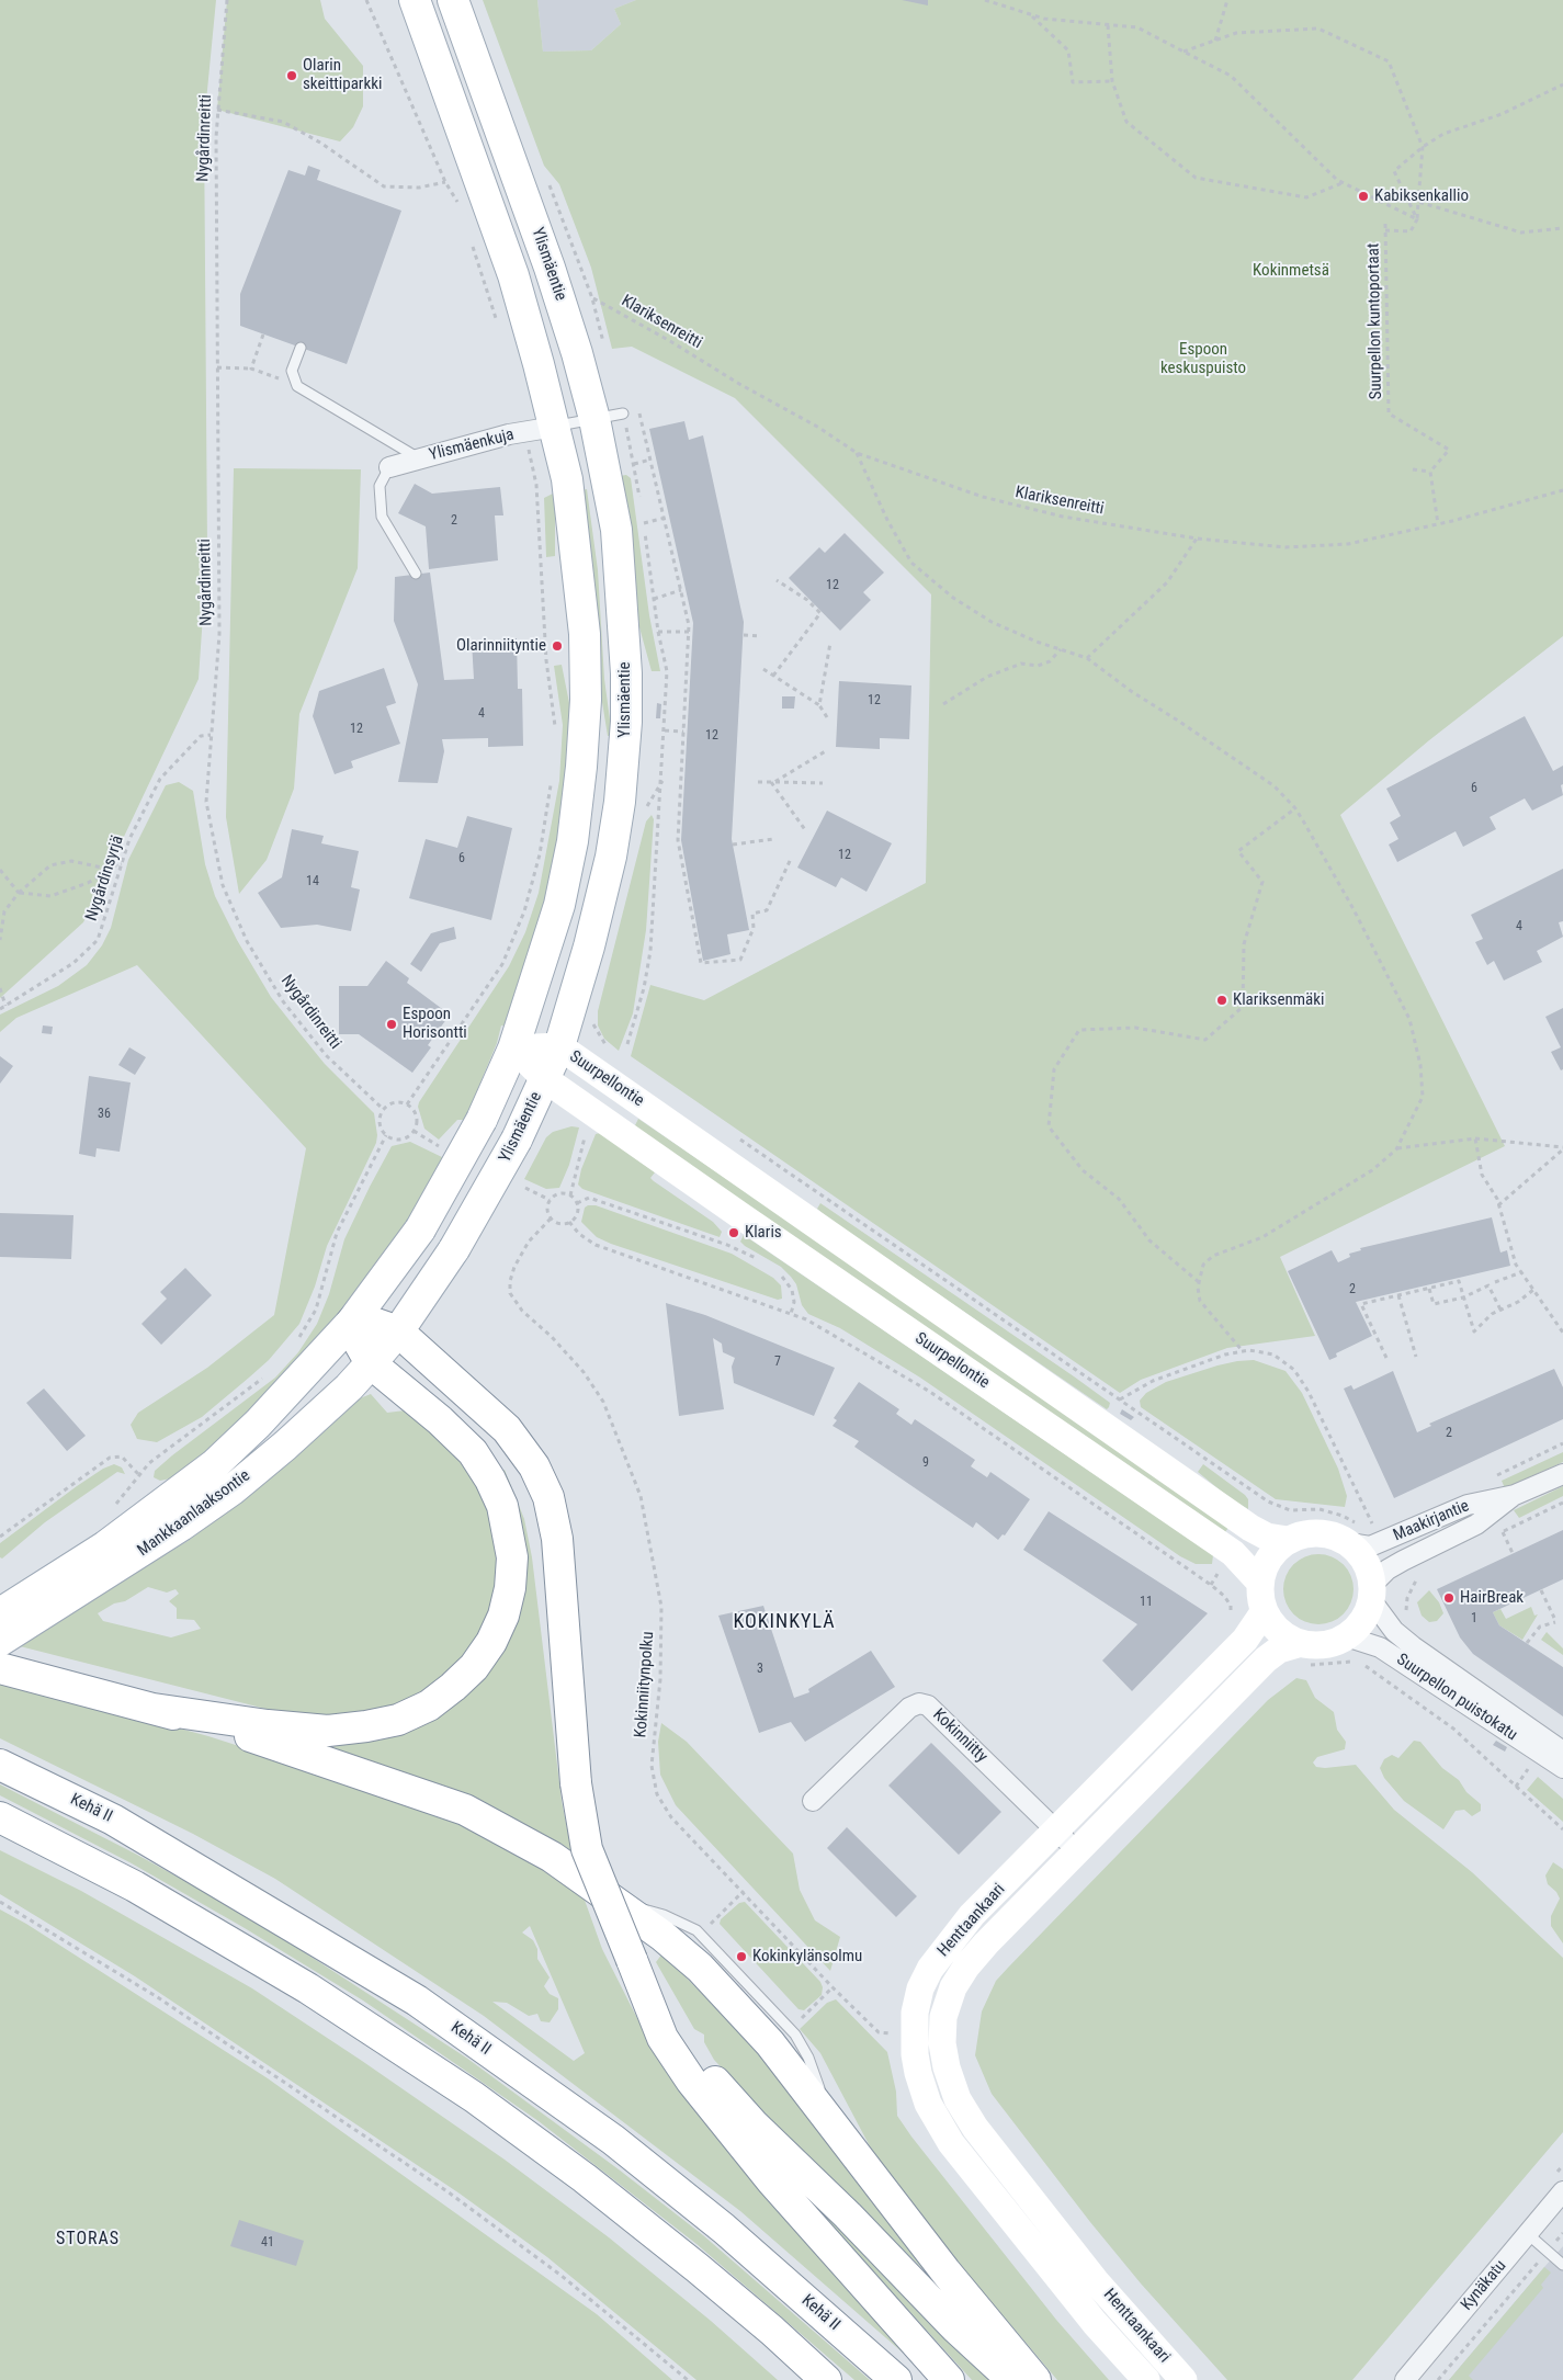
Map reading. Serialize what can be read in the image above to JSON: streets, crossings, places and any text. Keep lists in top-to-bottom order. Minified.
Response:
{"streets":{"main road":["Ylismäentie","Suurpellontie","Mankkaanlaaksontie","Kehä II","Henttaankaari"],"street":["Ylismäenkuja","Maakirjantie","Suurpellon puistokatu","Kokinniitty","Kynäkatu"],"path":["Nygårdinreitti","Suurpellon kuntoportaat","Klariksenreitti","Nygårdinsyrjä","Kokinniitynpolku"]},"crossings":[["Nygårdinreitti","Nygårdinsyrjä"],["Ylismäentie","Suurpellontie"],["Ylismäentie","Mankkaanlaaksontie"],["Suurpellontie","Maakirjantie"],["Suurpellontie","Suurpellon puistokatu"],["Suurpellontie","Henttaankaari"],["Maakirjantie","Suurpellon puistokatu"],["Maakirjantie","Henttaankaari"],["Kokinniitynpolku","Henttaankaari"],["Suurpellon puistokatu","Henttaankaari"],["Kokinniitty","Henttaankaari"]],"districts":["KOKINKYLÄ","STORAS"],"parks":["Kokinmetsä","Espoon keskuspuisto"],"places":["Olarin skeittiparkki","Kabiksenkallio","Olarinniityntie","Klariksenmäki","Espoon Horisontti","Klaris","HairBreak","Kokinkylänsolmu"],"house_numbers":["2","12","12","4","12","12","6","12","6","14","4","36","2","7","2","9","11","1","3","41"]}
